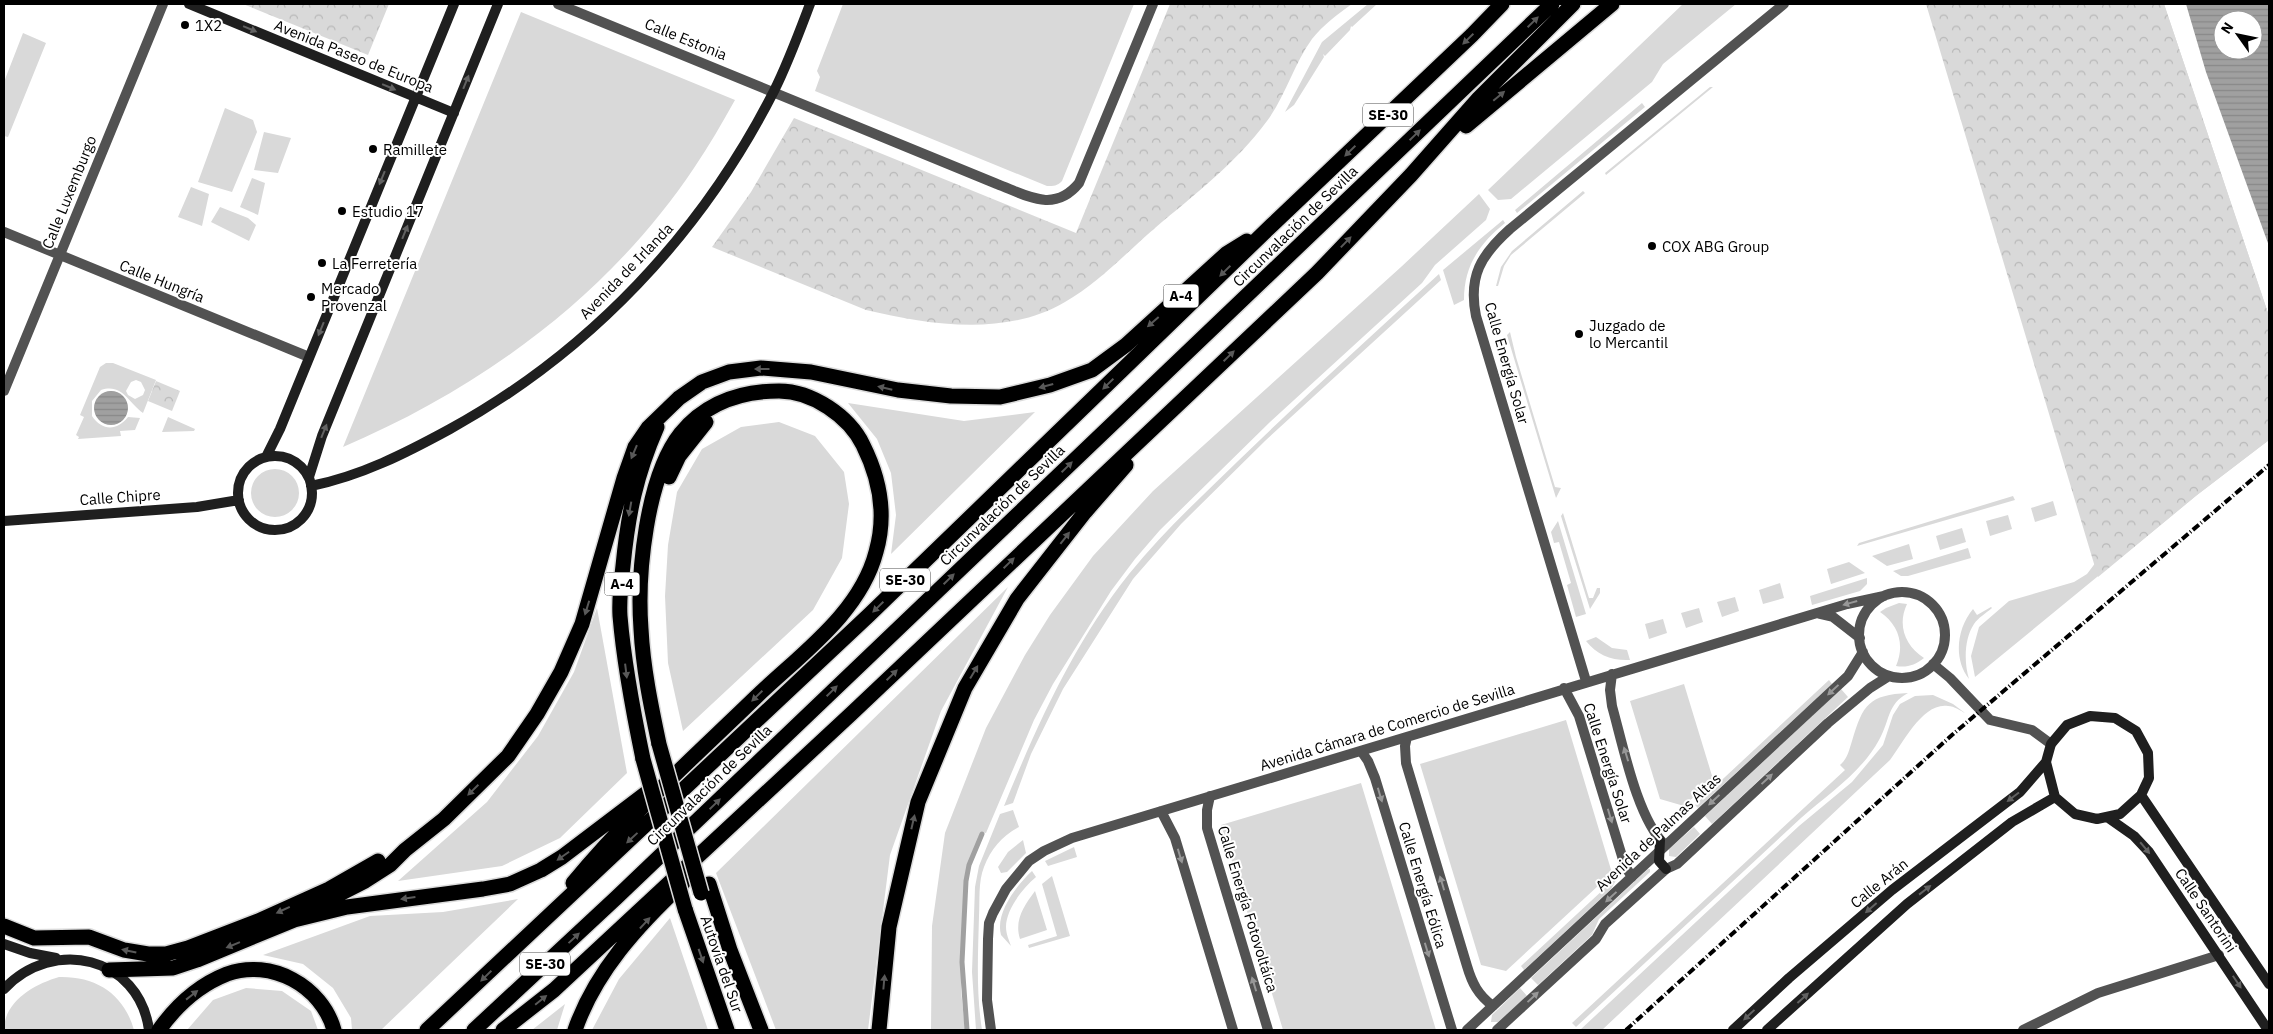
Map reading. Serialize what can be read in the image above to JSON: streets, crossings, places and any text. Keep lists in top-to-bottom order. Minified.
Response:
{"streets":{"highway":["SE-30","Circunvalación de Sevilla","A-4","Autovía del Sur"],"street":["Calle Estonia","Avenida Paseo de Europa","Calle Luxemburgo","Avenida de Irlanda","Calle Hungría","Calle Energía Solar","Calle Chipre","Avenida Cámara de Comercio de Sevilla","Avenida de Palmas Altas","Calle Arán","Calle Energía Eólica","Calle Energía Fotovoltáica","Calle Santorini"]},"crossings":[["Calle Estonia","Avenida de Irlanda"],["Calle Luxemburgo","Calle Hungría"],["Circunvalación de Sevilla","A-4"],["Avenida de Irlanda","Calle Chipre"],["A-4","Autovía del Sur"],["Calle Energía Solar","Avenida Cámara de Comercio de Sevilla"],["Calle Energía Solar","Avenida de Palmas Altas"],["Avenida Cámara de Comercio de Sevilla","Avenida de Palmas Altas"],["Avenida Cámara de Comercio de Sevilla","Calle Energía Eólica"],["Avenida Cámara de Comercio de Sevilla","Calle Energía Fotovoltáica"],["Avenida de Palmas Altas","Calle Energía Eólica"],["Calle Arán","Calle Santorini"]],"one_way":["Avenida Paseo de Europa"],"places":["1X2","Ramillete","Estudio 17","COX ABG Group","La Ferretería","Mercado Provenzal","Juzgado de lo Mercantil"],"north":"top left"}
